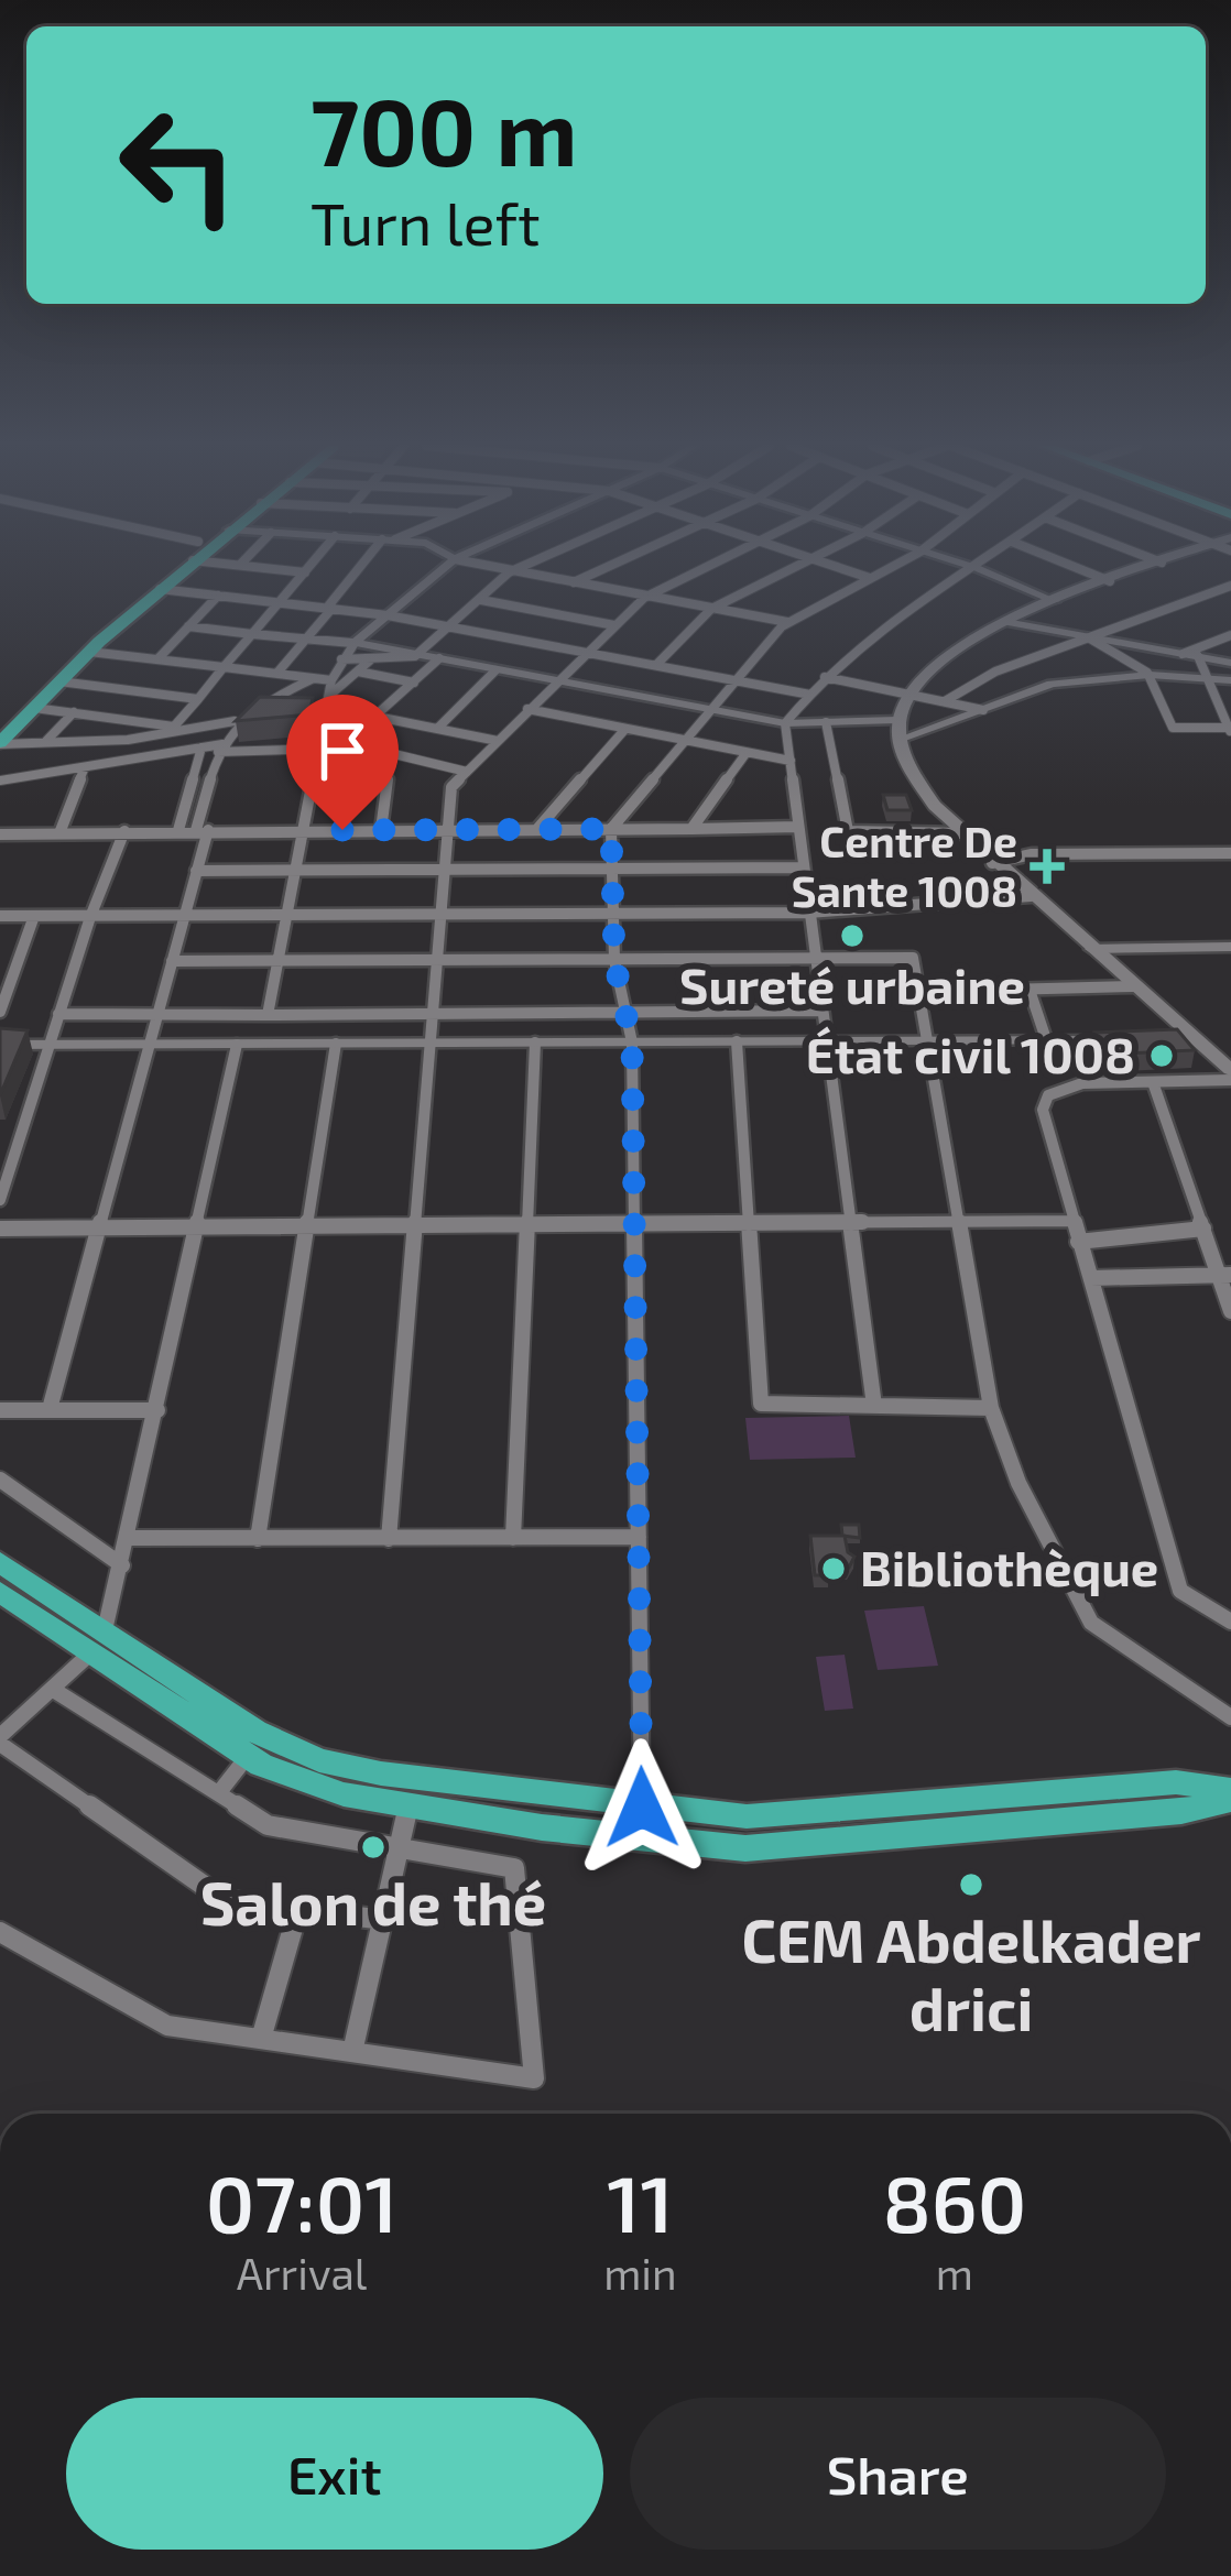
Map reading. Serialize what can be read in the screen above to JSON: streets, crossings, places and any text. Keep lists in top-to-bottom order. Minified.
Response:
{"places":{"health":["Centre De Sante 1008"],"other":["Sureté urbaine","État civil 1008","Bibliothèque","Salon de thé","CEM Abdelkader drici"]},"page":{"turn":["700 m","Turn left"],"eta":["07:01","Arrival","11","min","860","m"],"buttons":["Exit","Share"]}}
